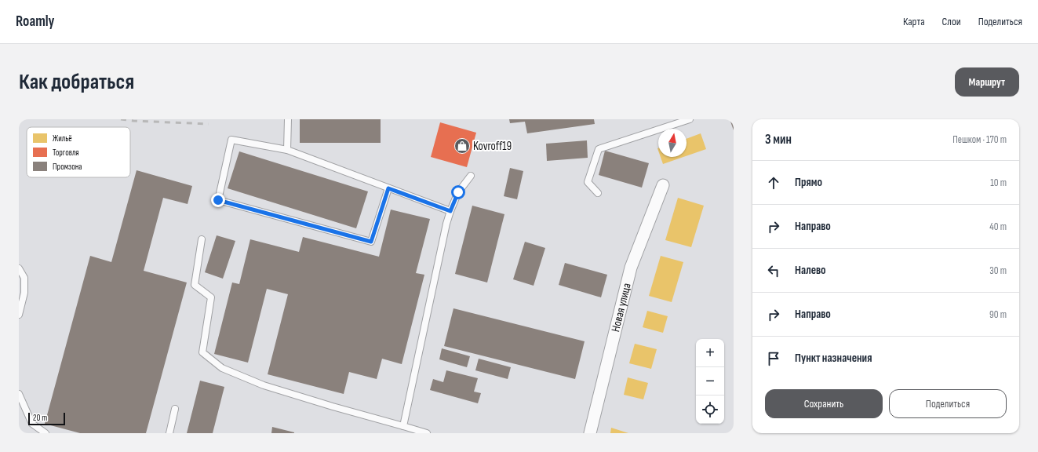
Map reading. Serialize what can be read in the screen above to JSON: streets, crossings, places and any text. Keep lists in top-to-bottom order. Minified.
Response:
{"streets":{"street":["Новая улица"]},"places":{"shop":["Kovroff19"]},"legend":["Жильё","Торговля","Промзона"],"scale_bar":"20 m","north":"top","page":{"header":"Roamly","nav":["Карта","Слои","Поделиться"],"buttons":["Маршрут",["Сохранить","Поделиться"]],"title":"Как добраться","heading":["3 мин","Пешком · 170 m"],"list":[["Прямо","10 m"],["Направо","40 m"],["Налево","30 m"],["Направо","90 m"],"Пункт назначения"],"map_buttons":["+","−"],"scale":"20 m"}}
